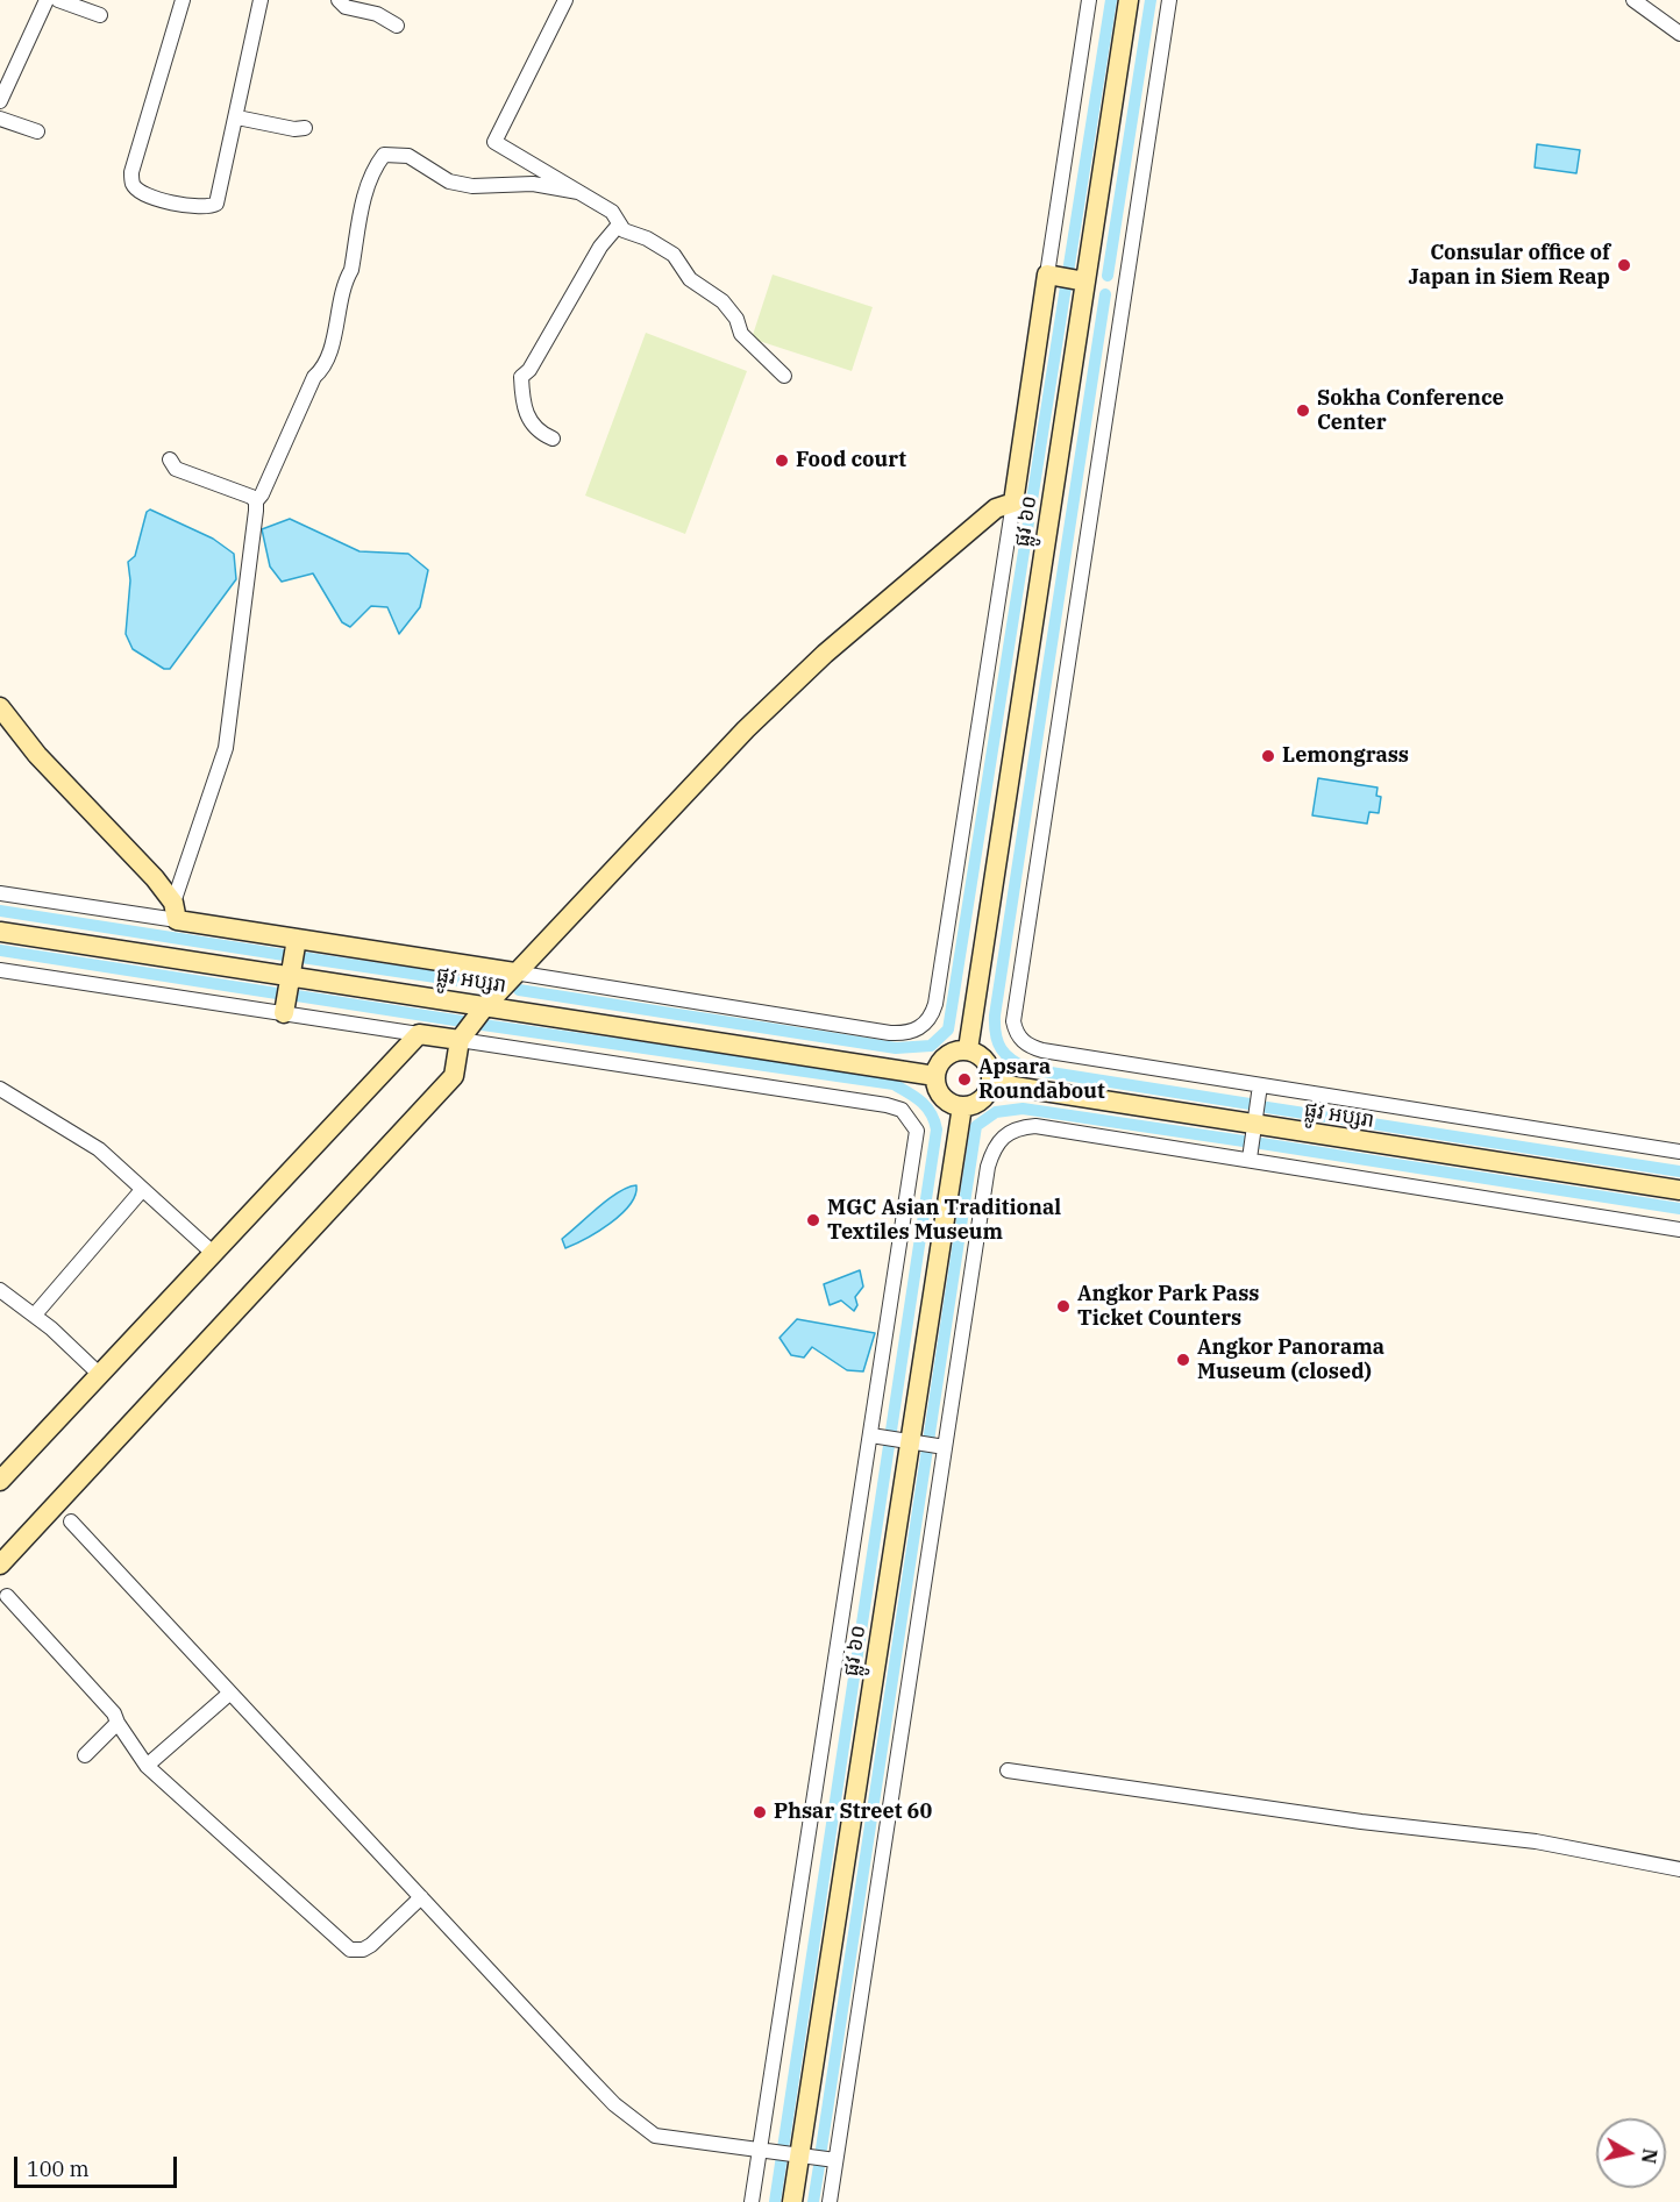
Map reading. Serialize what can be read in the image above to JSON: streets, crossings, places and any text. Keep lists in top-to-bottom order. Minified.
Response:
{"streets":{"street":["ផ្លូវ ៦០","ផ្លូវ អប្សរា"]},"crossings":[["ផ្លូវ ៦០","ផ្លូវ អប្សរា"]],"places":["Consular office of Japan in Siem Reap","Sokha Conference Center","Food court","Lemongrass","Apsara Roundabout","MGC Asian Traditional Textiles Museum","Angkor Park Pass Ticket Counters","Angkor Panorama Museum (closed)","Phsar Street 60"],"scale_bar":"100 m","north":"right"}
